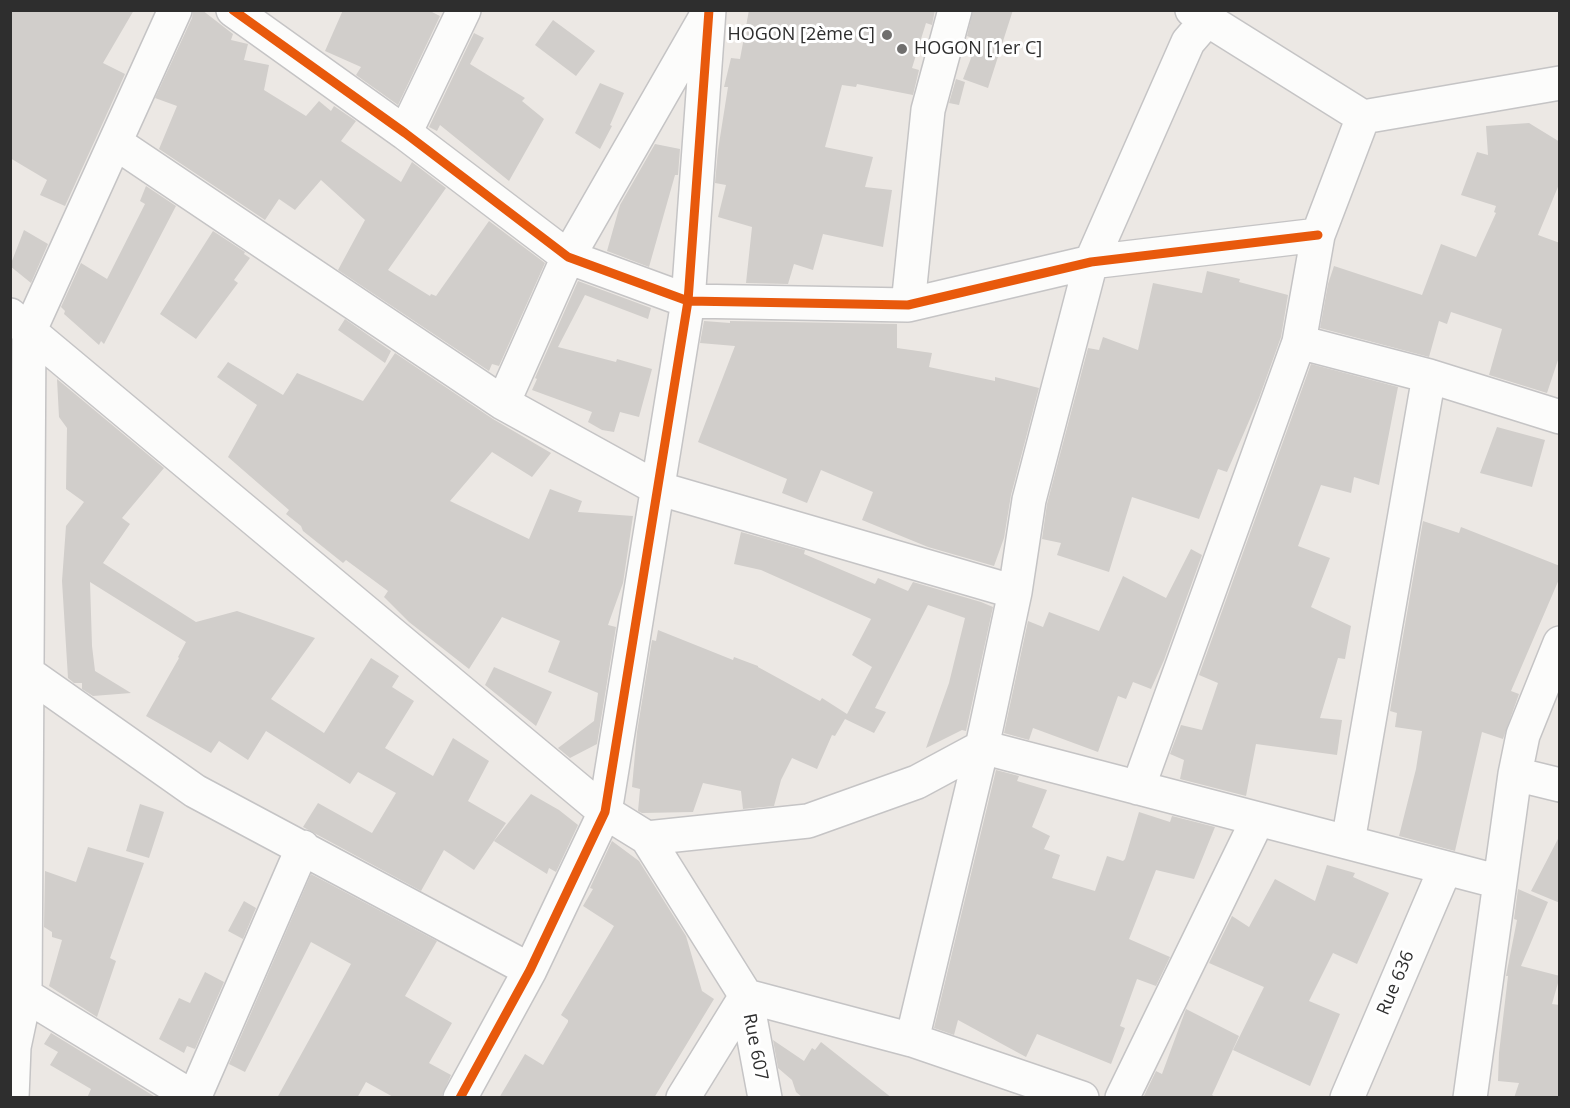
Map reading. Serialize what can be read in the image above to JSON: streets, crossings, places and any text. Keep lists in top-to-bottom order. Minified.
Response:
{"streets":{"street":["Rue 636","Rue 607"]},"places":["HOGON [2ème C]","HOGON [1er C]"]}
